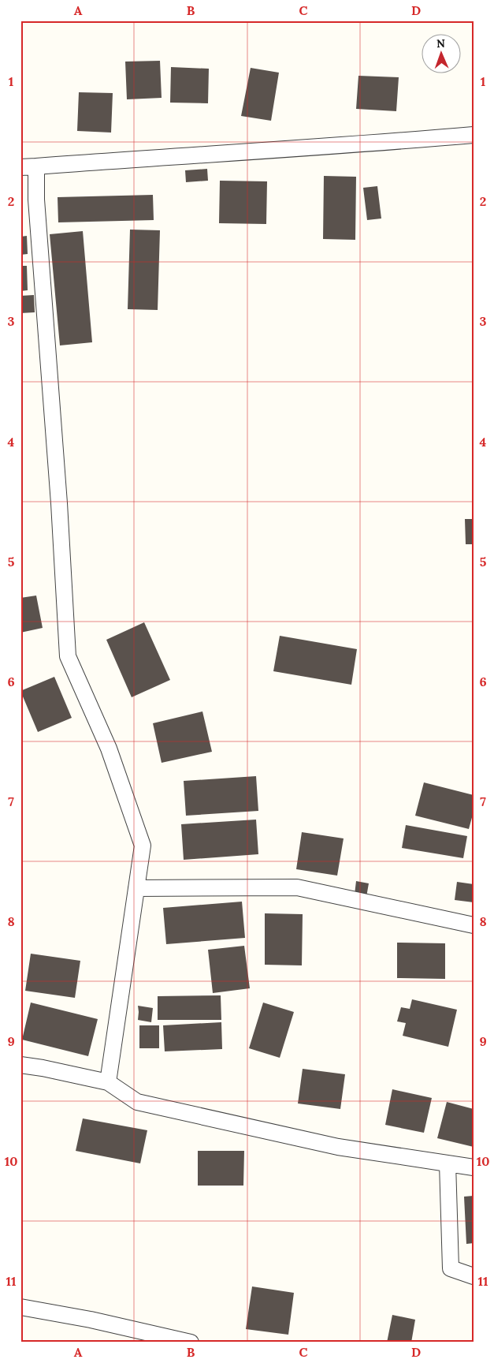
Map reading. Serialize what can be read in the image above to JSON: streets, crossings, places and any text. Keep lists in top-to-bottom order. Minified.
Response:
{"north":"top","grid":{"columns":["A","B","C","D"],"rows":["1","2","3","4","5","6","7","8","9","10","11"]}}
